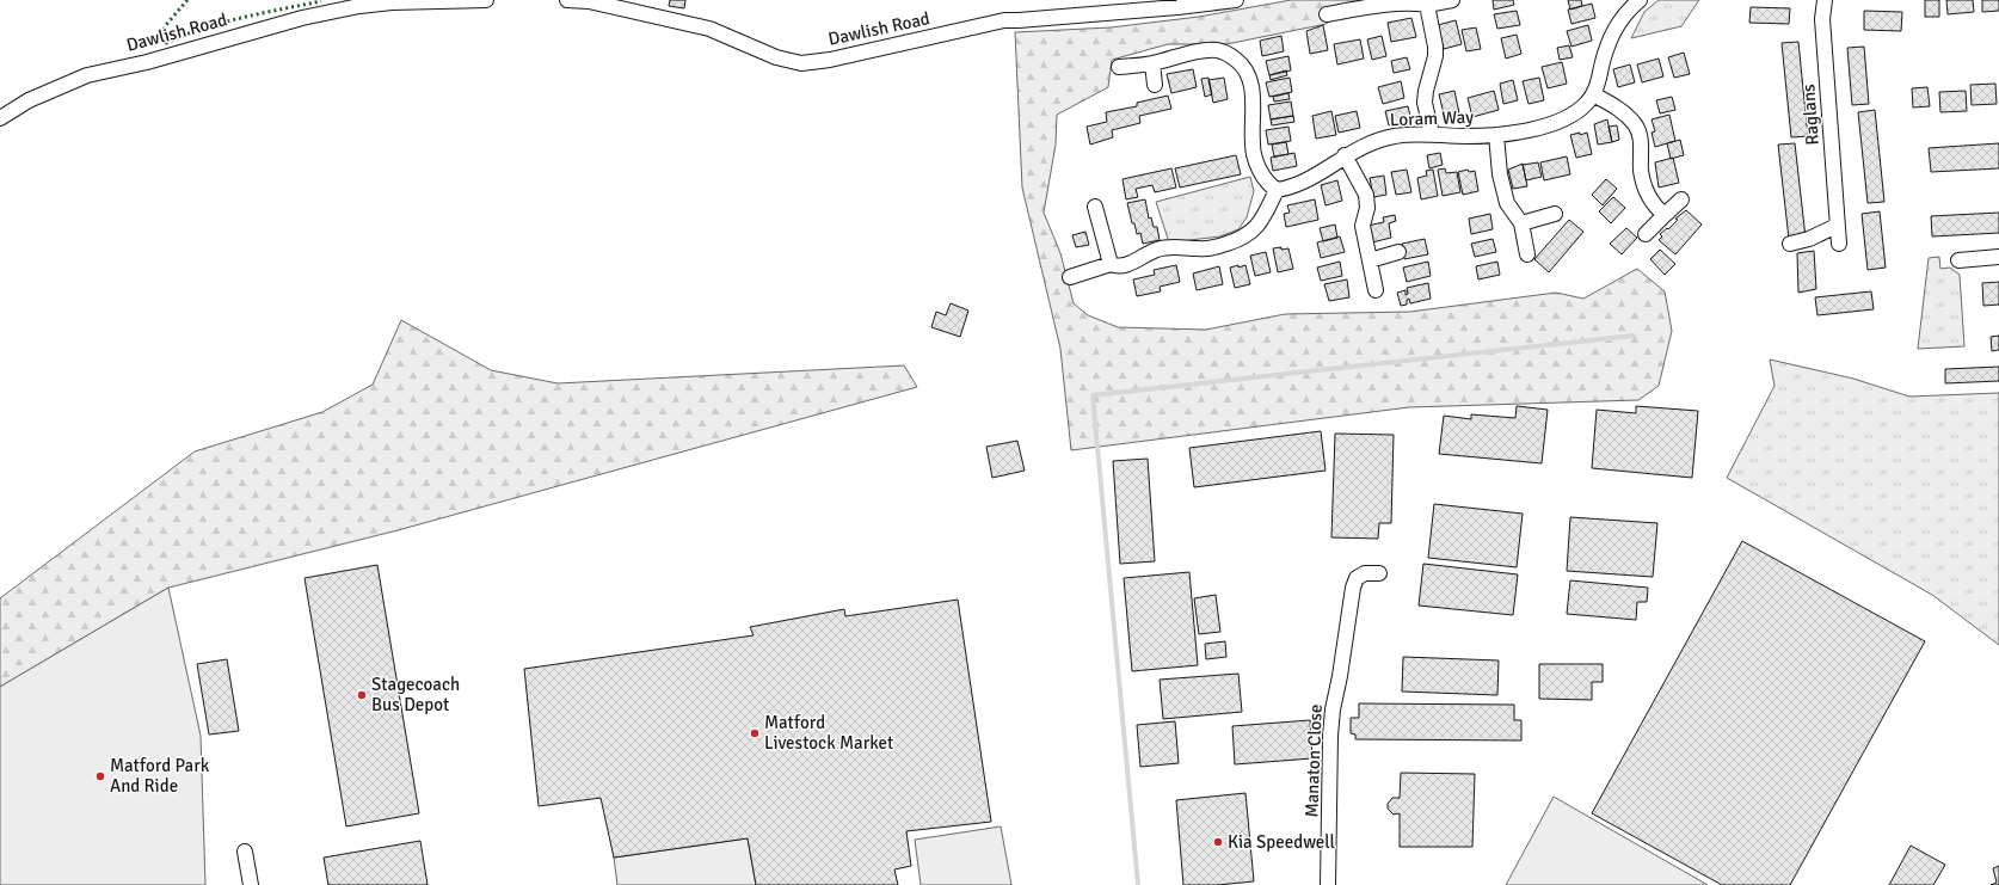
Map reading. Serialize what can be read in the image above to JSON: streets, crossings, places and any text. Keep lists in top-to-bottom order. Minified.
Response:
{"streets":{"street":["Dawlish Road","Raglans","Loram Way","Manaton Close"]},"places":["Stagecoach Bus Depot","Matford Livestock Market","Matford Park And Ride","Kia Speedwell"]}
